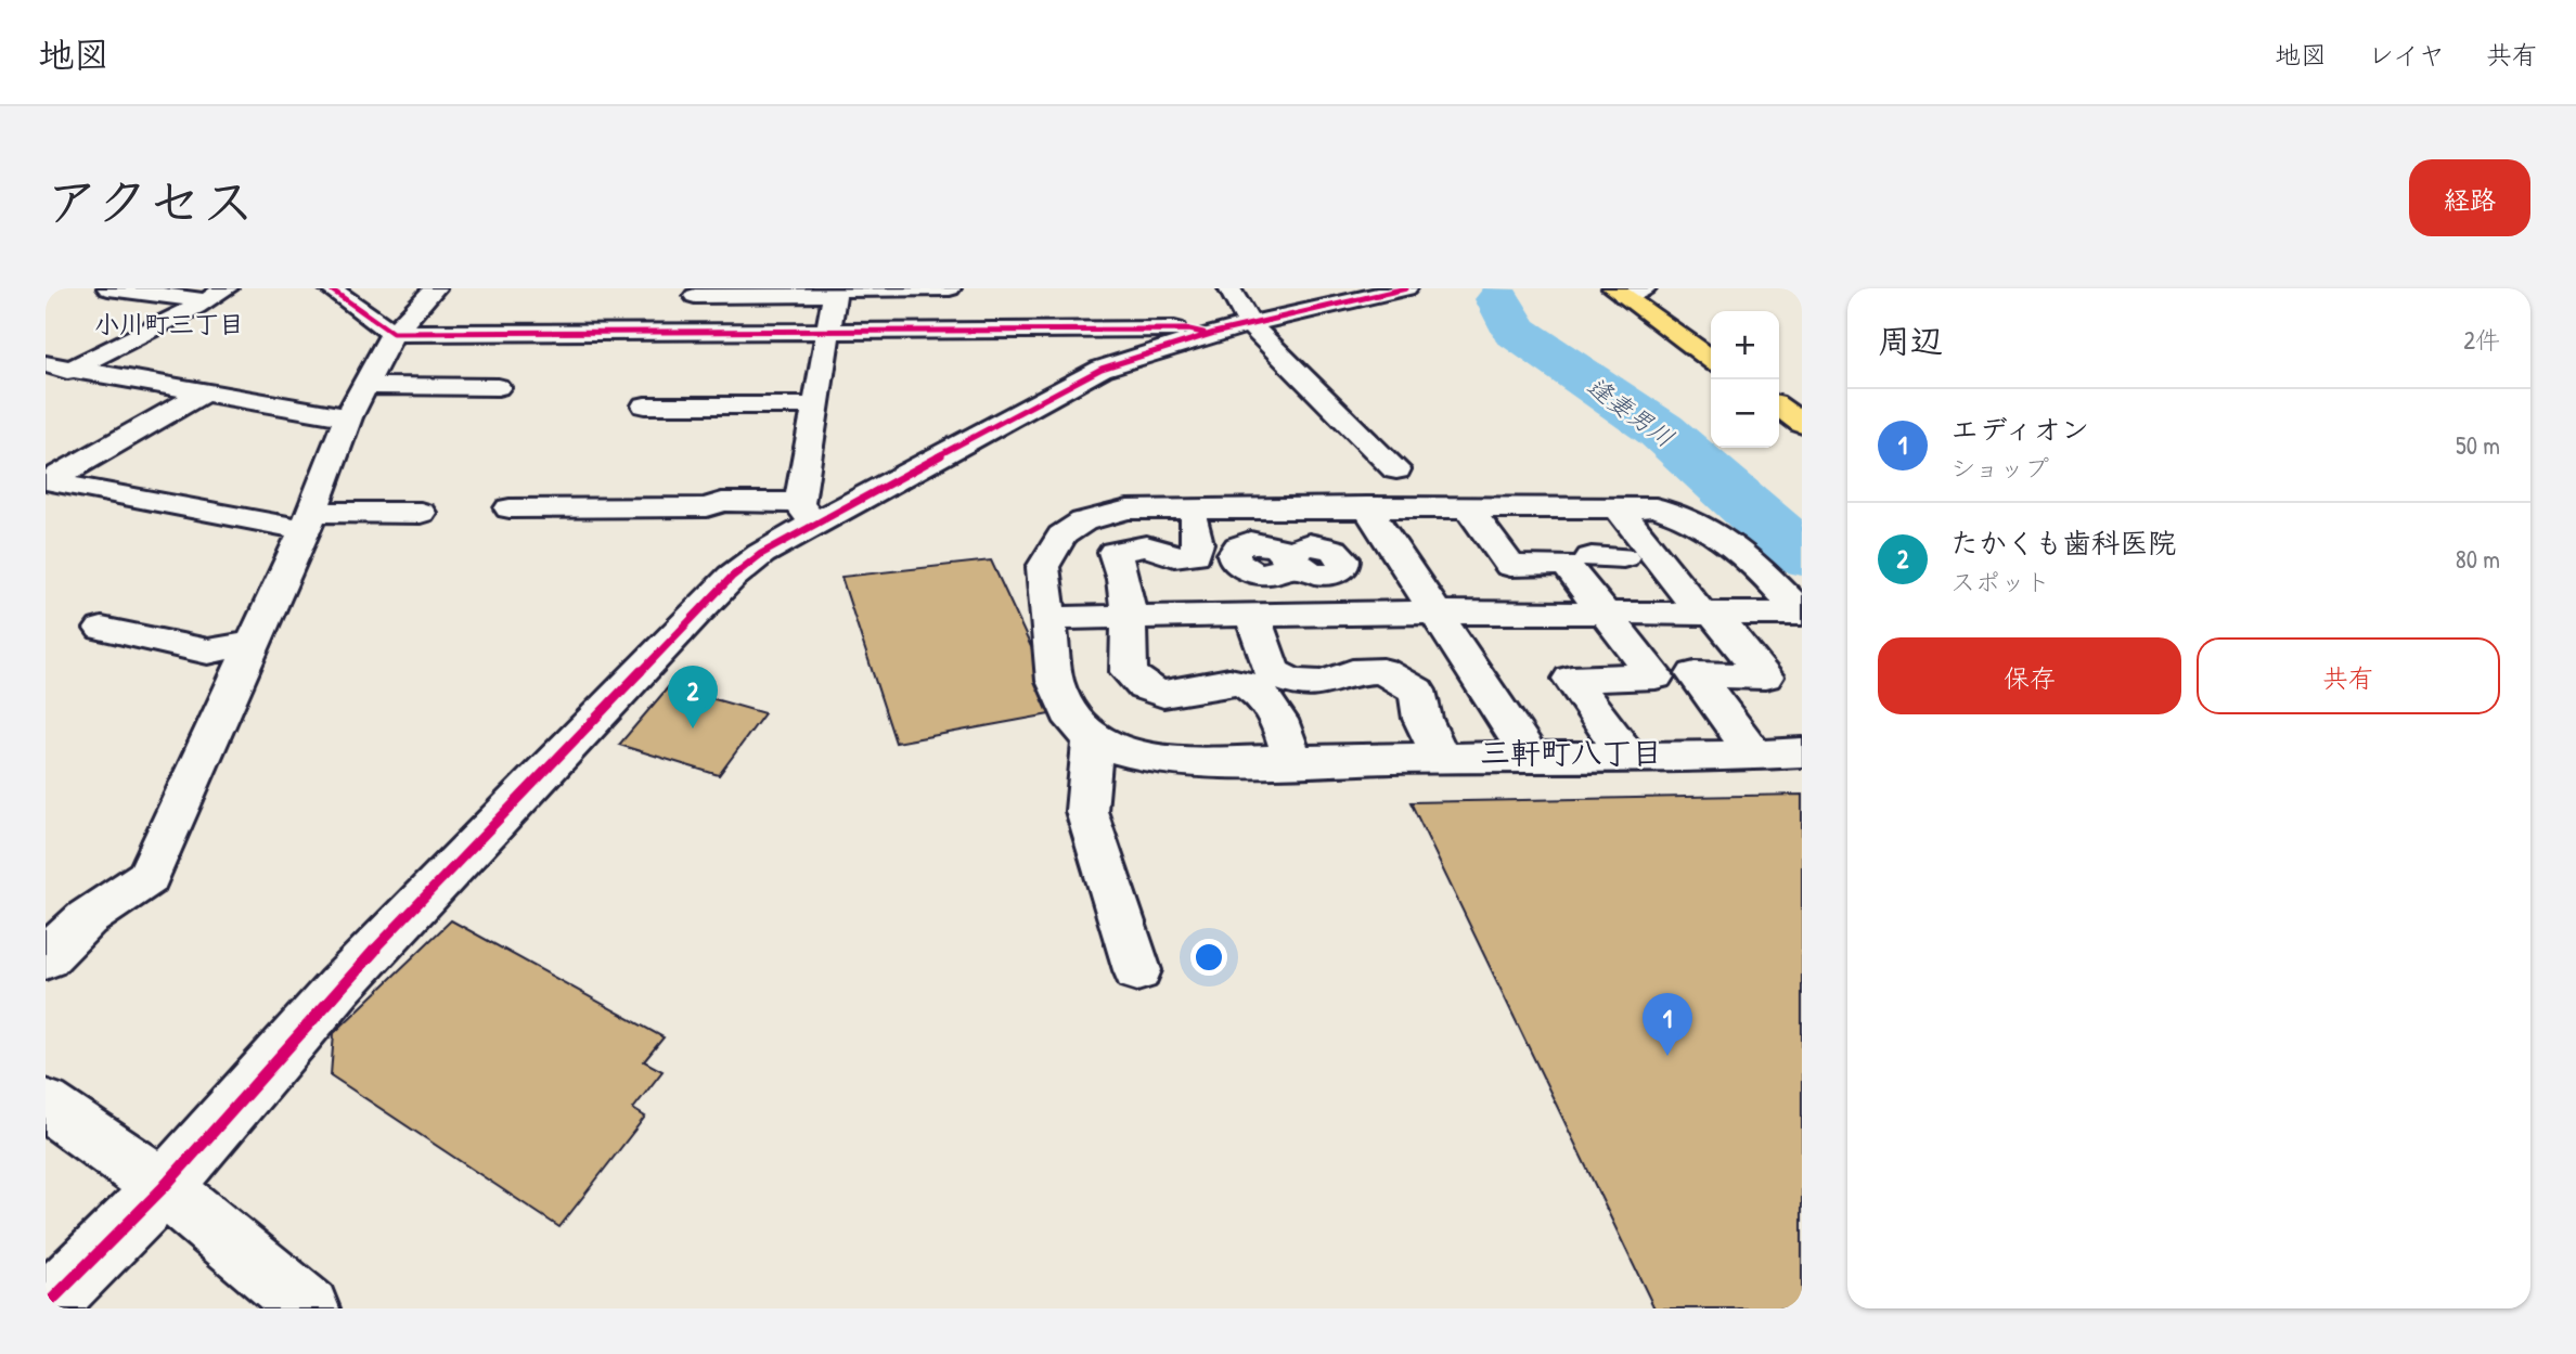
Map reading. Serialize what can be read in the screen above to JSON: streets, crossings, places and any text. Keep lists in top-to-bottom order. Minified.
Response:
{"districts":["小川町三丁目","三軒町八丁目"],"water":["逢妻男川"],"page":{"header":"地図","nav":["地図","レイヤ","共有"],"title":"アクセス","buttons":["経路",["保存","共有"]],"heading":["周辺","2件"],"map_buttons":["+","−"],"list":[{"mark":"1","name":"エディオン","note":"ショップ","value":"50 m"},{"mark":"2","name":"たかくも歯科医院","note":"スポット","value":"80 m"}],"pins":["2","1"]}}
